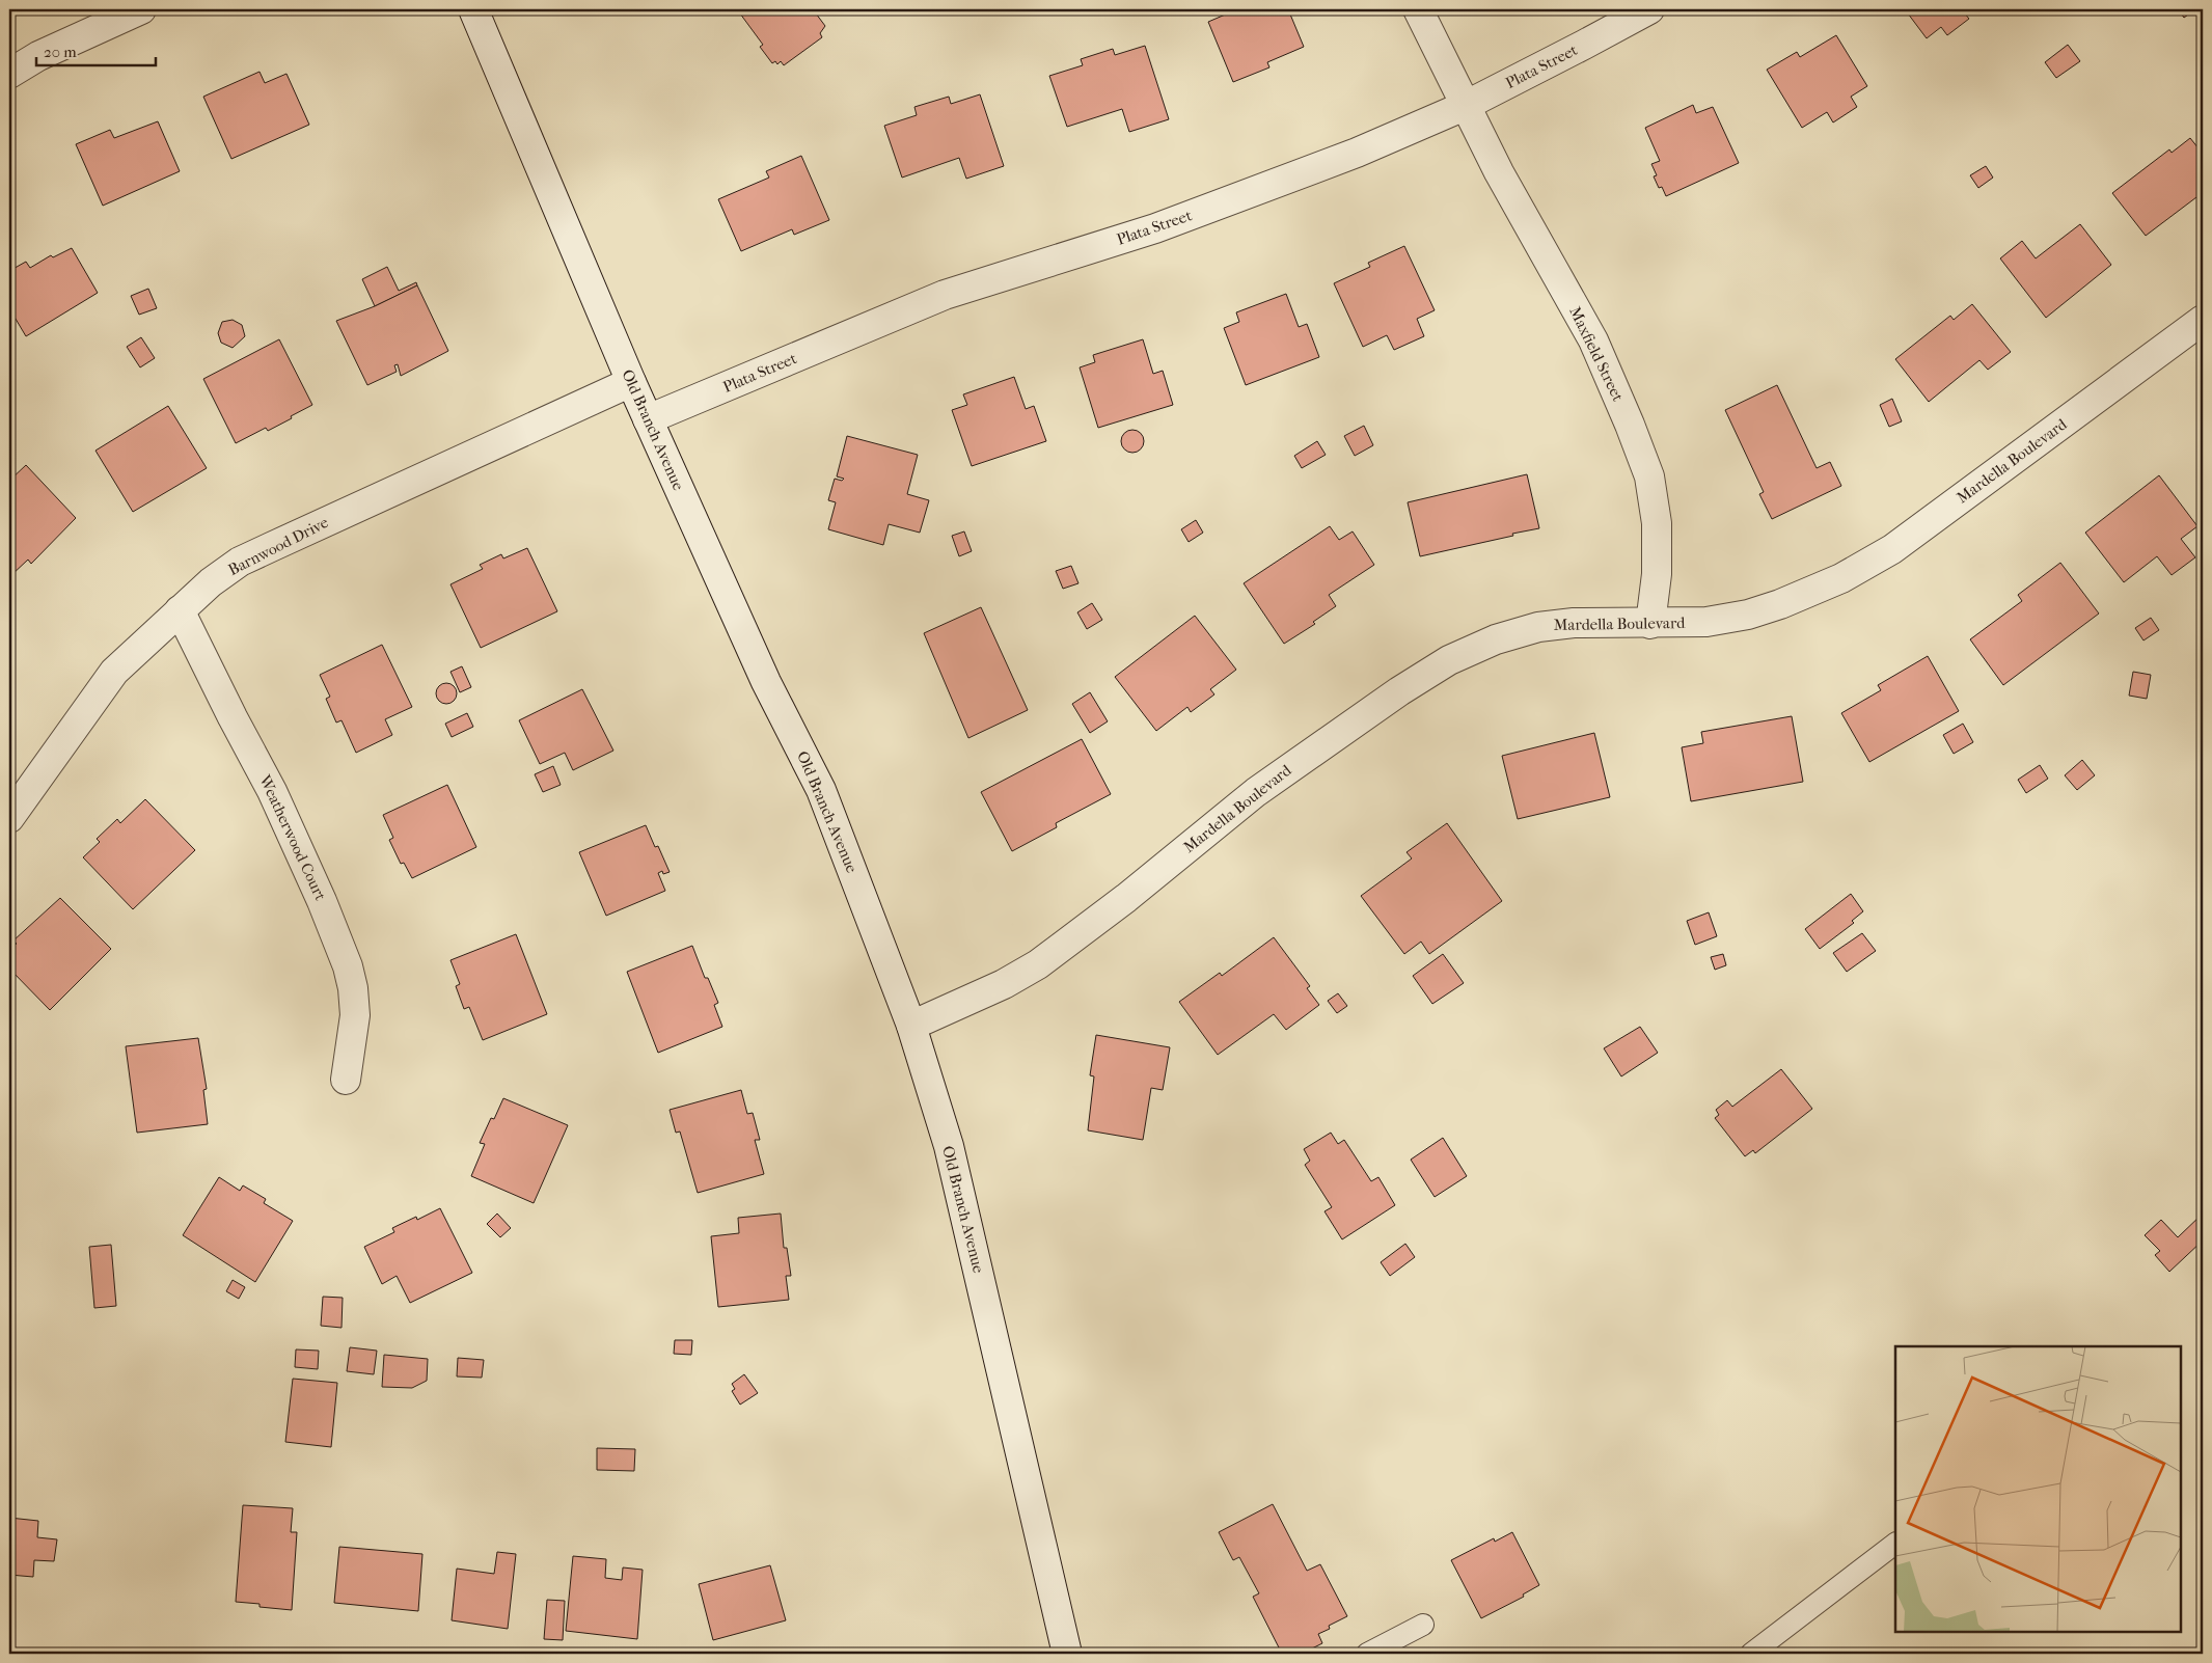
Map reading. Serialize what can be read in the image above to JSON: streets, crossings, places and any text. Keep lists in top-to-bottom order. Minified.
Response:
{"streets":{"street":["Plata Street","Maxfield Street","Old Branch Avenue","Mardella Boulevard","Barnwood Drive","Weatherwood Court"]},"crossings":[["Plata Street","Maxfield Street"],["Plata Street","Old Branch Avenue"],["Maxfield Street","Mardella Boulevard"],["Old Branch Avenue","Mardella Boulevard"],["Old Branch Avenue","Barnwood Drive"],["Barnwood Drive","Weatherwood Court"]],"scale_bar":"20 m"}
